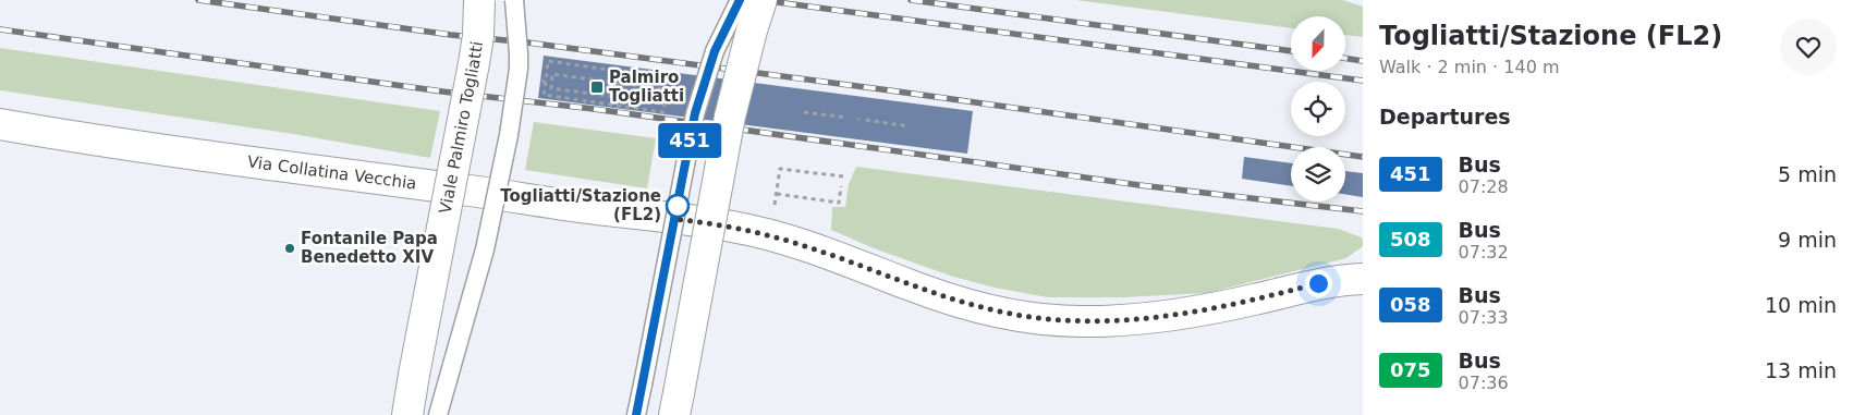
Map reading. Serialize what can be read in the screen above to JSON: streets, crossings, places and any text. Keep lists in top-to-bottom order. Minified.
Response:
{"streets":{"street":["Viale Palmiro Togliatti","Via Collatina Vecchia"]},"places":{"transit":["Palmiro Togliatti"],"other":["Togliatti/Stazione (FL2)","Fontanile Papa Benedetto XIV"]},"lines":["bus line 451"],"north":"bottom","page":{"on_map":"451","heading":[["Togliatti/Stazione (FL2)","Walk · 2 min · 140 m"],"Departures"],"list":[{"mark":"451","name":"Bus","note":"07:28","value":"5 min"},{"mark":"508","name":"Bus","note":"07:32","value":"9 min"},{"mark":"058","name":"Bus","note":"07:33","value":"10 min"},{"mark":"075","name":"Bus","note":"07:36","value":"13 min"}]}}
